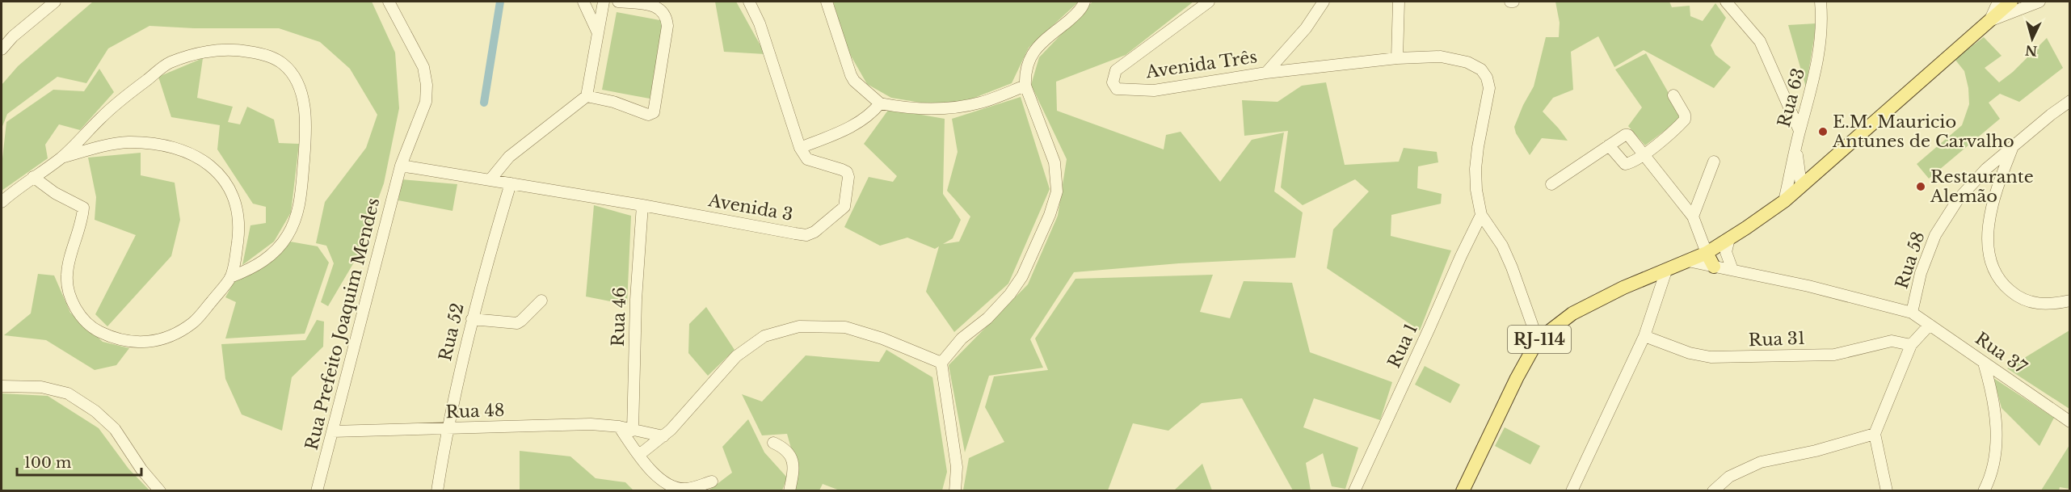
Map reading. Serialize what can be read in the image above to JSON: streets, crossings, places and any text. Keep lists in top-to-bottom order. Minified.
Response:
{"streets":{"main road":["RJ-114"],"street":["Avenida Três","Rua 63","Avenida 3","Rua 58","Rua 46","Rua Prefeito Joaquim Mendes","Rua 52","Rua 31","Rua 1","Rua 37","Rua 48"]},"crossings":[["Avenida Três","Rua 1"],["Rua 63","RJ-114"],["Avenida 3","Rua 46"],["Avenida 3","Rua Prefeito Joaquim Mendes"],["Avenida 3","Rua 52"],["Rua 58","Rua 37"],["Rua 46","Rua 48"],["Rua Prefeito Joaquim Mendes","Rua 48"],["Rua 52","Rua 48"],["RJ-114","Rua 37"]],"places":["E.M. Mauricio Antunes de Carvalho","Restaurante Alemão"],"scale_bar":"100 m","north":"bottom"}
